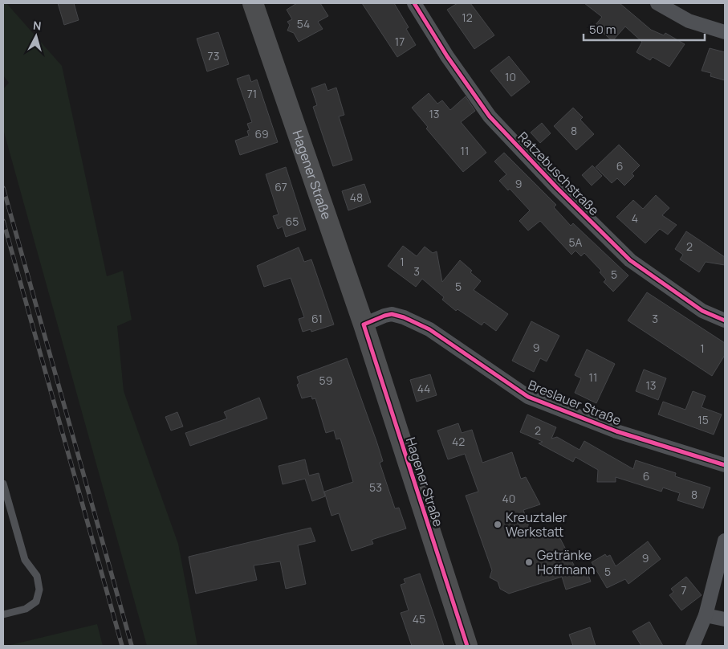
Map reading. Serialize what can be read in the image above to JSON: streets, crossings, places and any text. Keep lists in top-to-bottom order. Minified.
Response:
{"streets":{"main road":["Hagener Straße"],"street":["Ratzebuschstraße","Breslauer Straße"]},"crossings":[["Hagener Straße","Breslauer Straße"]],"places":["Kreuztaler Werkstatt","Getränke Hoffmann"],"house_numbers":["12","54","17","73","10","71","13","8","69","11","6","9","67","48","4","65","5A","2","1","3","5","5","61","3","9","1","11","59","13","44","15","2","42","6","53","8","40","9","5","7","45"],"scale_bar":"50 m","north":"top"}
